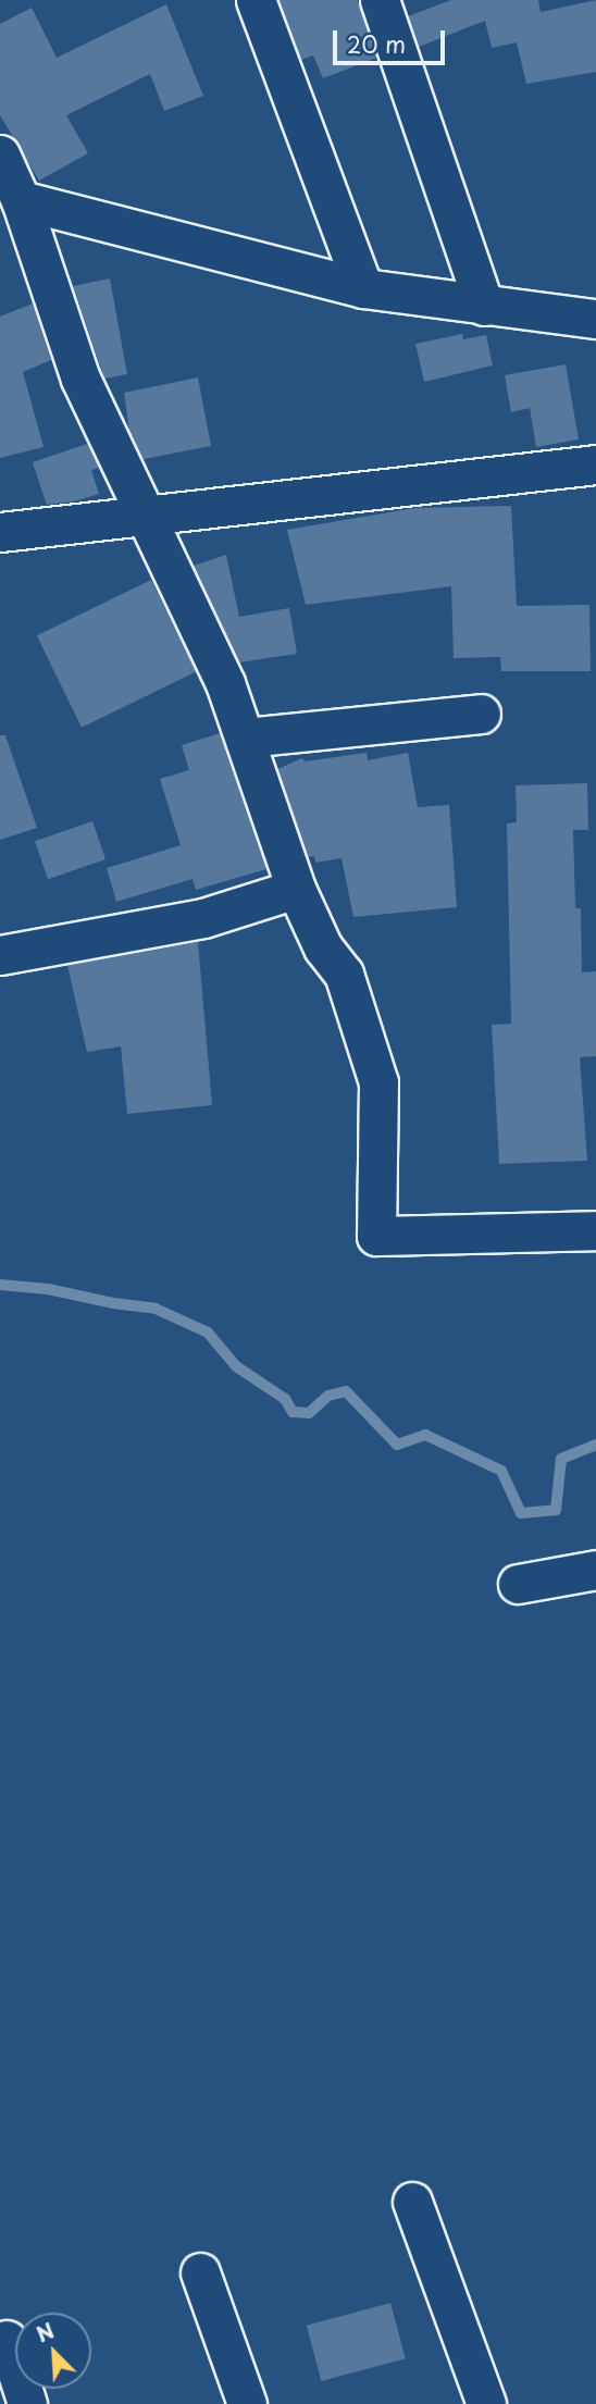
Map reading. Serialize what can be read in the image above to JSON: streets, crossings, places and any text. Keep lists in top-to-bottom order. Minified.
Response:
{"scale_bar":"20 m","north":"top left"}
